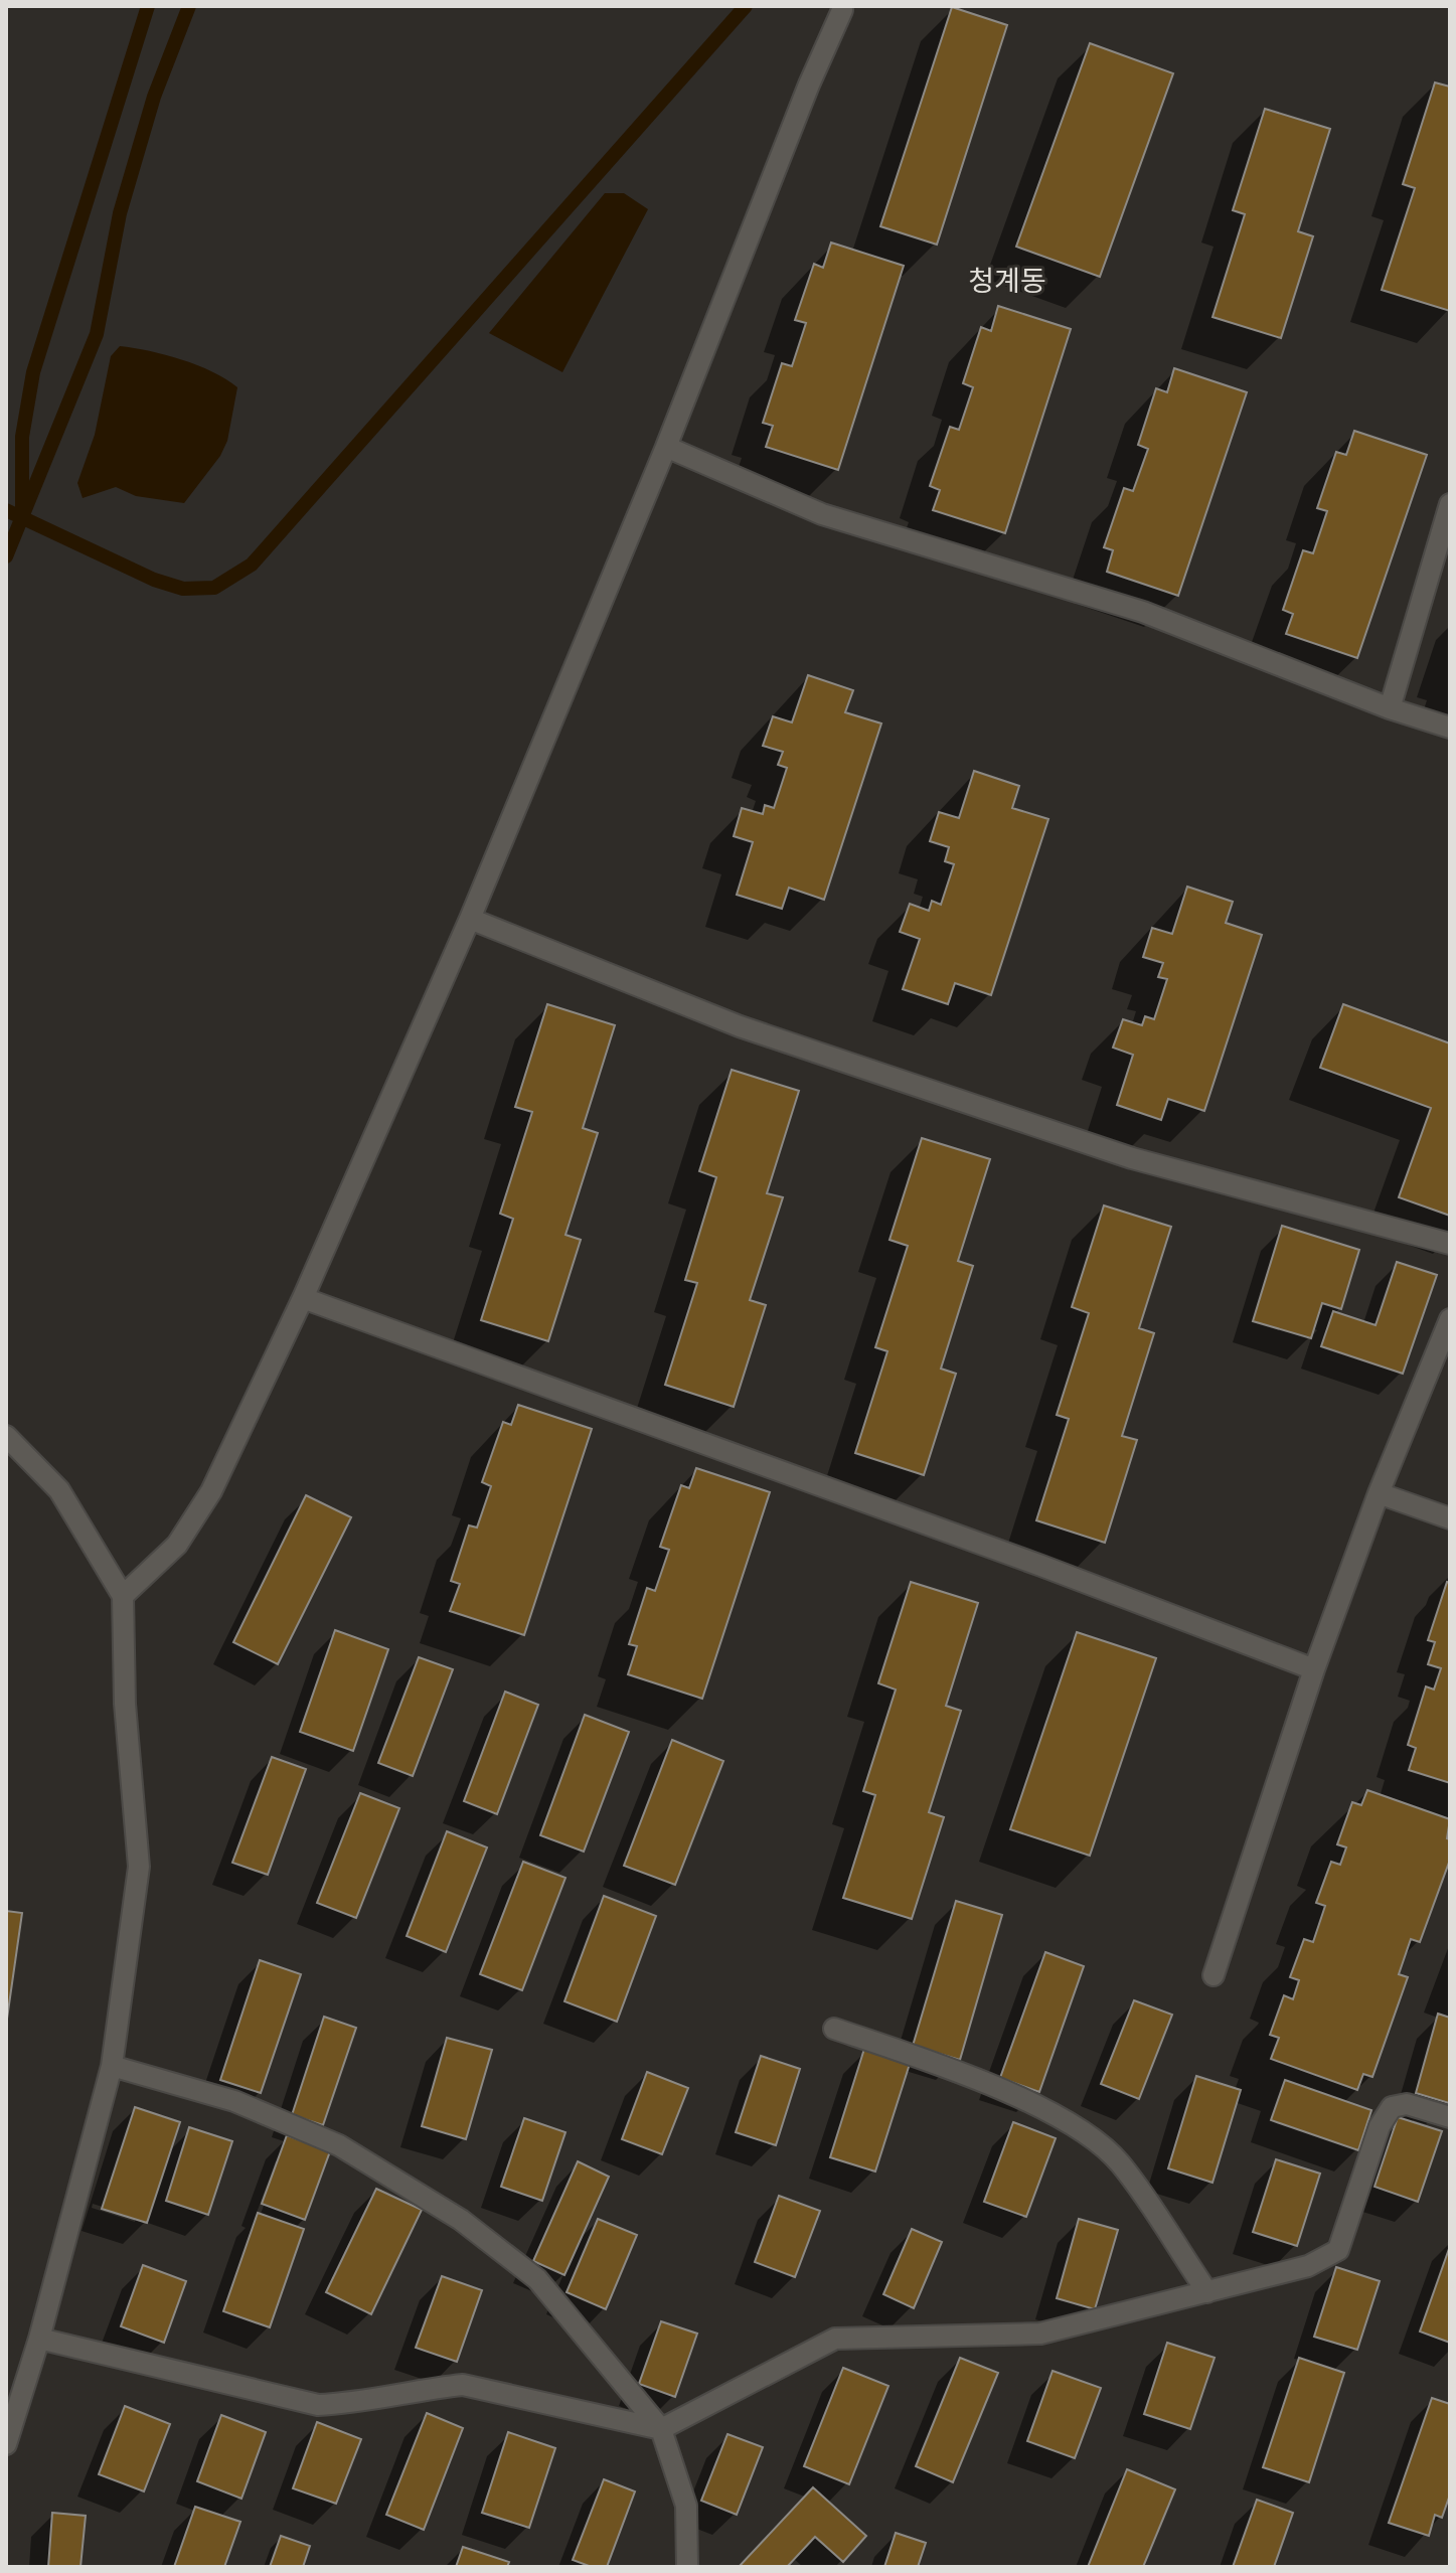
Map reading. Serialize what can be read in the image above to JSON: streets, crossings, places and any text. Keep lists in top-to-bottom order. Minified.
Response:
{"districts":["청계동"]}
